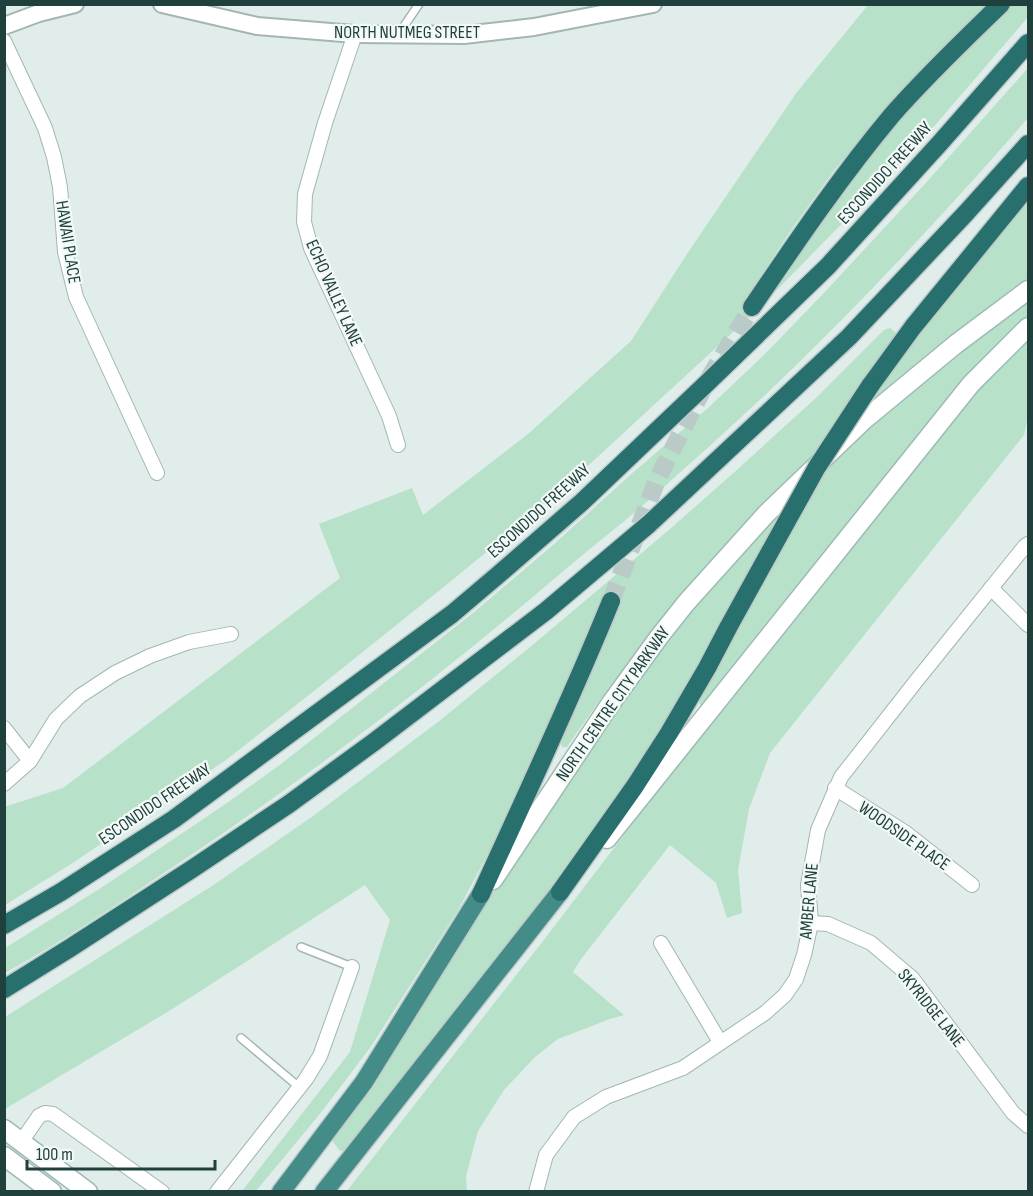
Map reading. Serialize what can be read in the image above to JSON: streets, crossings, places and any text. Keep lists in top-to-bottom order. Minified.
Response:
{"streets":{"highway":["ESCONDIDO FREEWAY","NORTH CENTRE CITY PARKWAY"],"street":["NORTH NUTMEG STREET","HAWAII PLACE","ECHO VALLEY LANE","WOODSIDE PLACE","AMBER LANE","SKYRIDGE LANE"]},"crossings":[["NORTH NUTMEG STREET","ECHO VALLEY LANE"],["WOODSIDE PLACE","AMBER LANE"],["AMBER LANE","SKYRIDGE LANE"]],"scale_bar":"100 m"}
